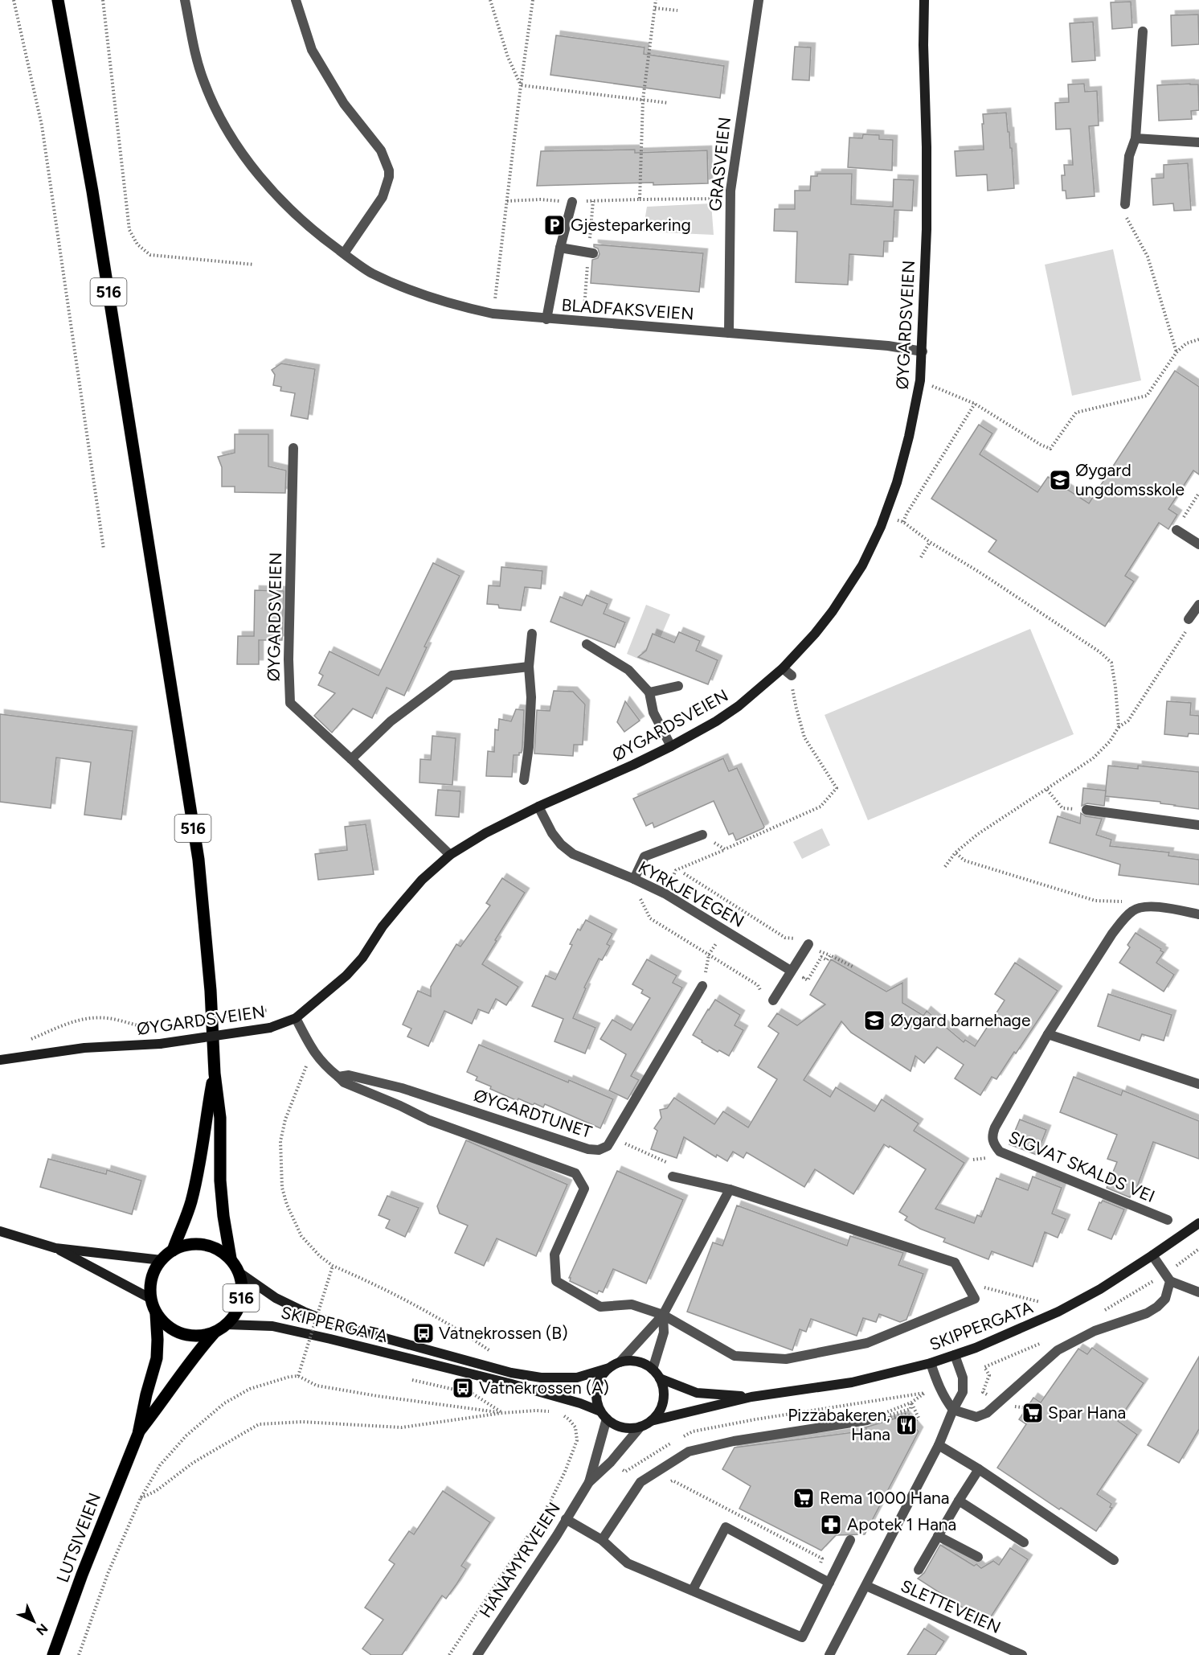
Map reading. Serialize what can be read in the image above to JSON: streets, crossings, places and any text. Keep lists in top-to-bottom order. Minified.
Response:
{"streets":{"main road":["516","ØYGARDSVEIEN","SKIPPERGATA","LUTSIVEIEN"],"street":["GRASVEIEN","BLADFAKSVEIEN","KYRKJEVEGEN","ØYGARDTUNET","SIGVAT SKALDS VEI","HANAMYRVEIEN","SLETTEVEIEN"]},"crossings":[["GRASVEIEN","BLADFAKSVEIEN"],["516","SKIPPERGATA"],["516","LUTSIVEIEN"],["BLADFAKSVEIEN","ØYGARDSVEIEN"],["ØYGARDSVEIEN","KYRKJEVEGEN"],["SKIPPERGATA","LUTSIVEIEN"],["SKIPPERGATA","HANAMYRVEIEN"]],"places":{"parking":["Gjesteparkering"],"school or university":["Øygard ungdomsskole","Øygard barnehage"],"bus stop":["Vatnekrossen (B)","Vatnekrossen (A)"],"supermarket":["Spar Hana","Rema 1000 Hana"],"restaurant":["Pizzabakeren, Hana"],"pharmacy":["Apotek 1 Hana"]},"north":"bottom right"}
